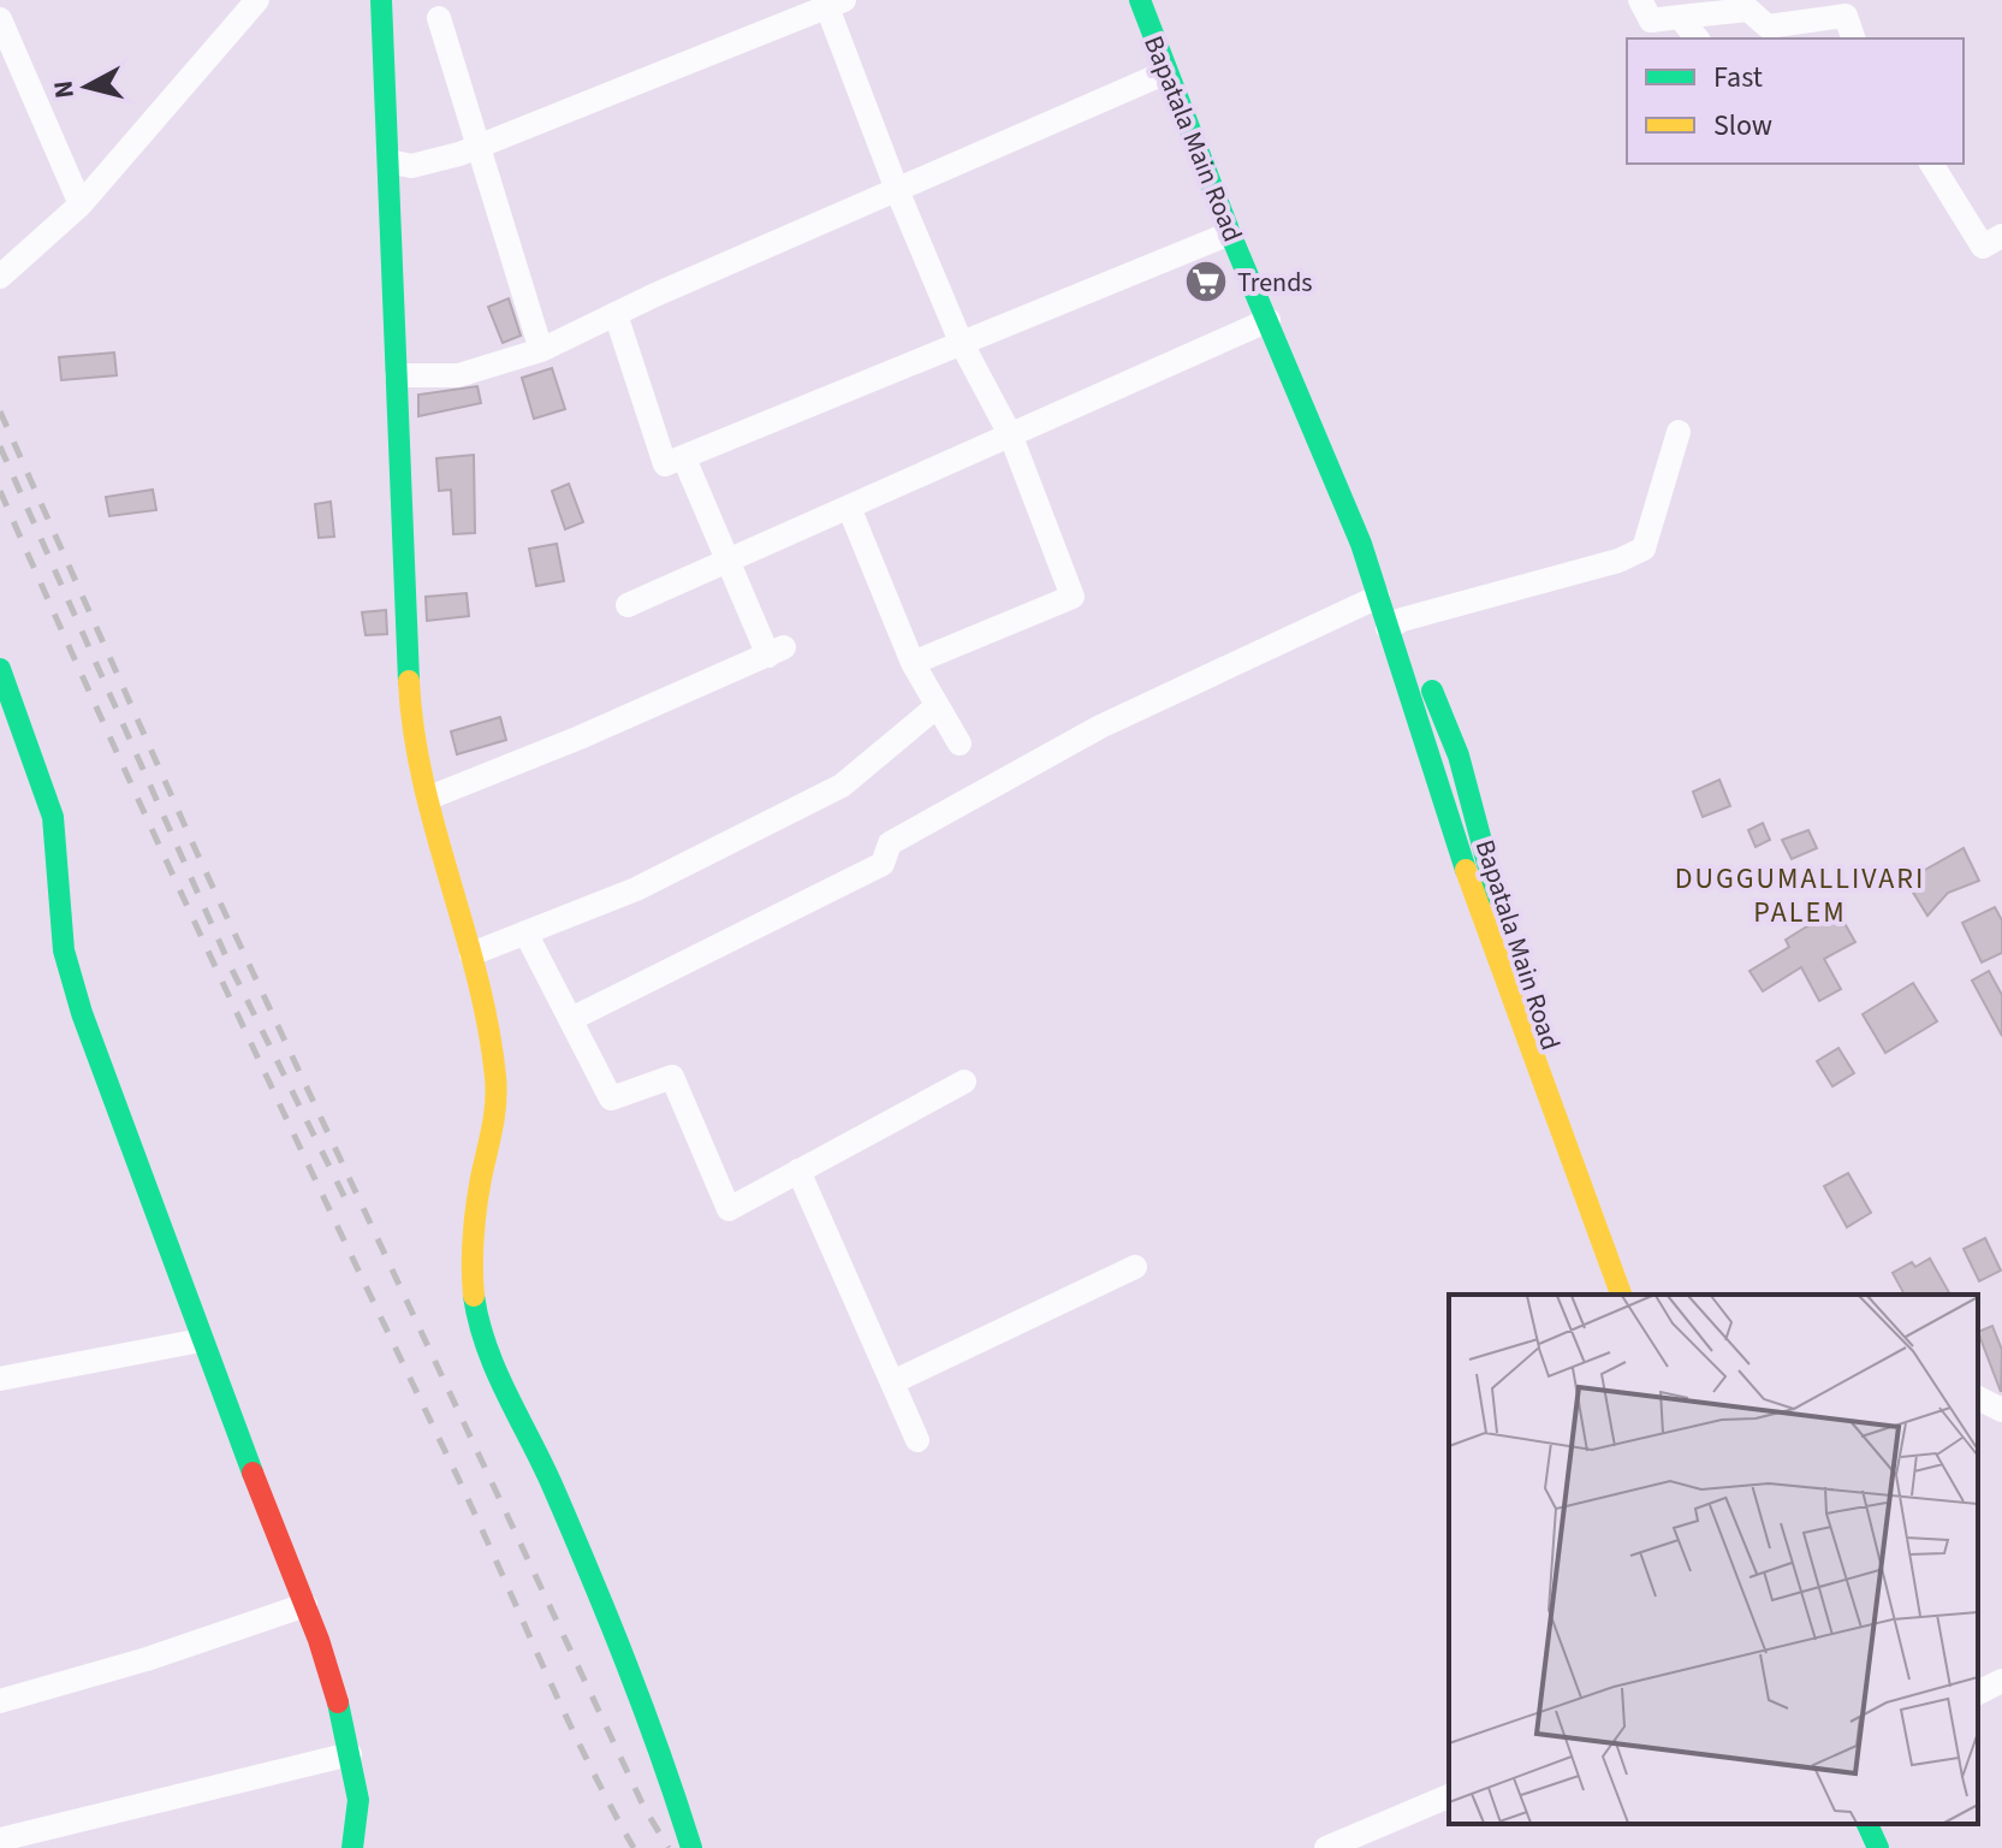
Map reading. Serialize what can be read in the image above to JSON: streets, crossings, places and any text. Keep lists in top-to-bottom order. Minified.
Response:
{"streets":{"street":["Bapatala Main Road"]},"districts":["DUGGUMALLIVARI PALEM"],"places":{"supermarket":["Trends"]},"legend":["Fast","Slow"],"north":"left"}
